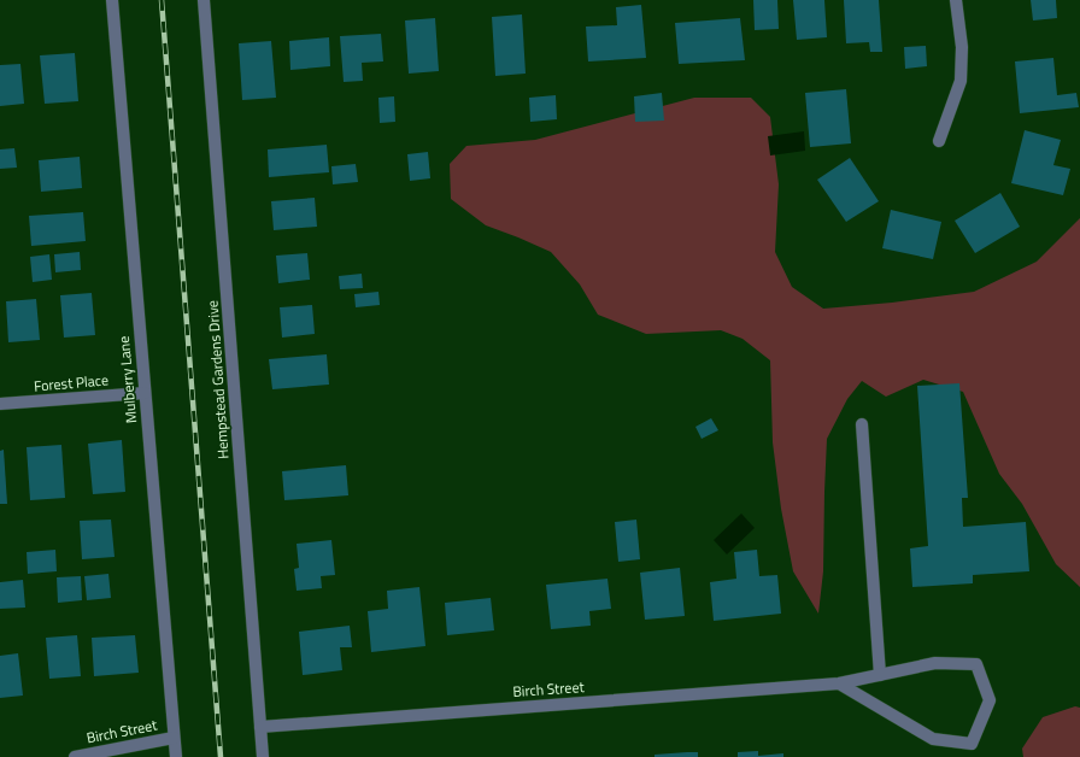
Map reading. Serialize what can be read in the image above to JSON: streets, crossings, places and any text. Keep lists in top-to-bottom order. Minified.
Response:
{"streets":{"street":["Mulberry Lane","Hempstead Gardens Drive","Forest Place","Birch Street"]},"crossings":[["Mulberry Lane","Forest Place"],["Mulberry Lane","Birch Street"],["Hempstead Gardens Drive","Birch Street"]]}
